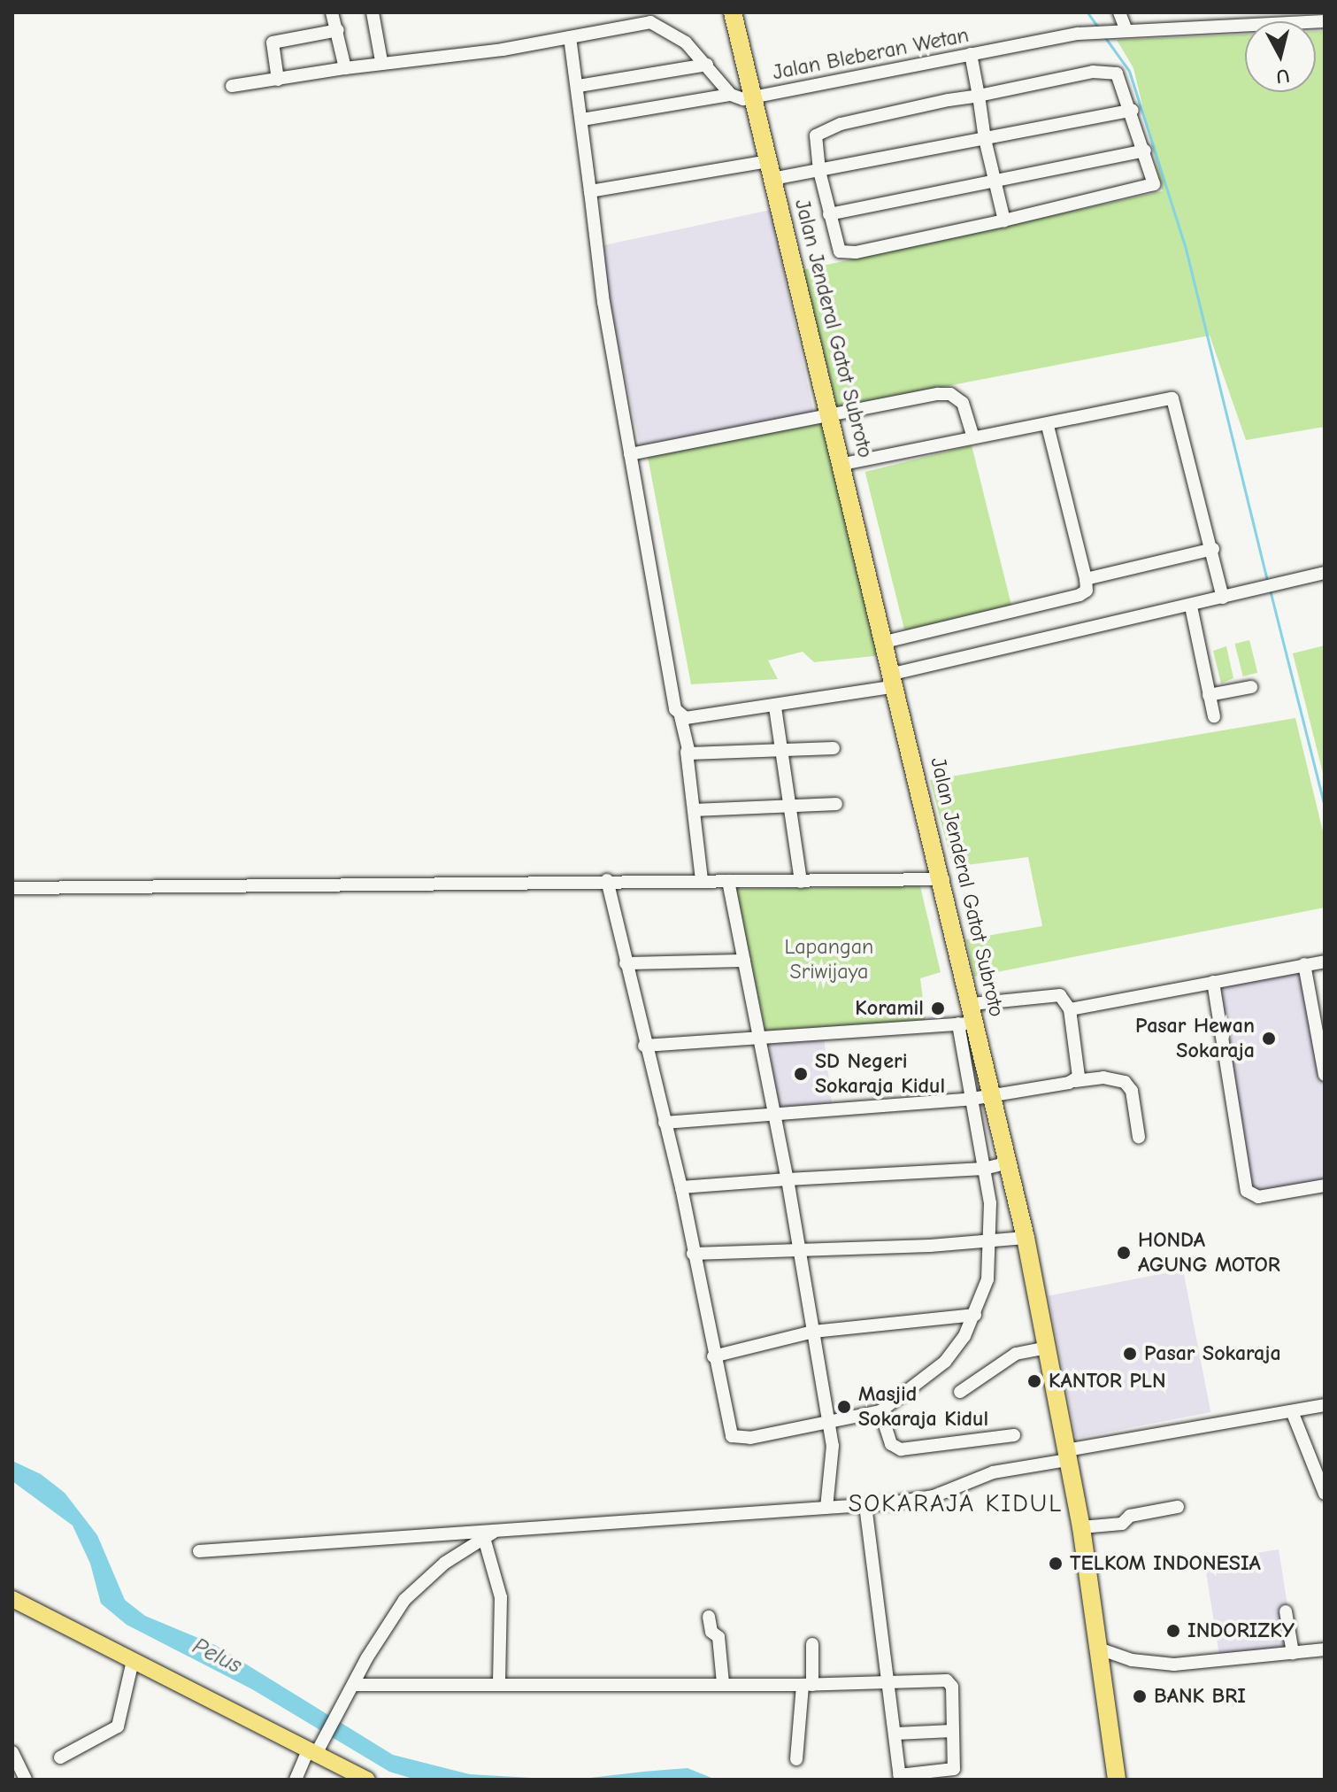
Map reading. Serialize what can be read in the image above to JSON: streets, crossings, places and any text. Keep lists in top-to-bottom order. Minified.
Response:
{"streets":{"highway":["Jalan Jenderal Gatot Subroto"],"street":["Jalan Bleberan Wetan"]},"crossings":[["Jalan Bleberan Wetan","Jalan Jenderal Gatot Subroto"]],"districts":["SOKARAJA KIDUL"],"water":["Pelus"],"parks":["Lapangan Sriwijaya"],"places":["Koramil","Pasar Hewan Sokaraja","SD Negeri Sokaraja Kidul","HONDA AGUNG MOTOR","Pasar Sokaraja","KANTOR PLN","Masjid Sokaraja Kidul","TELKOM INDONESIA","INDORIZKY","BANK BRI"],"north":"bottom"}
